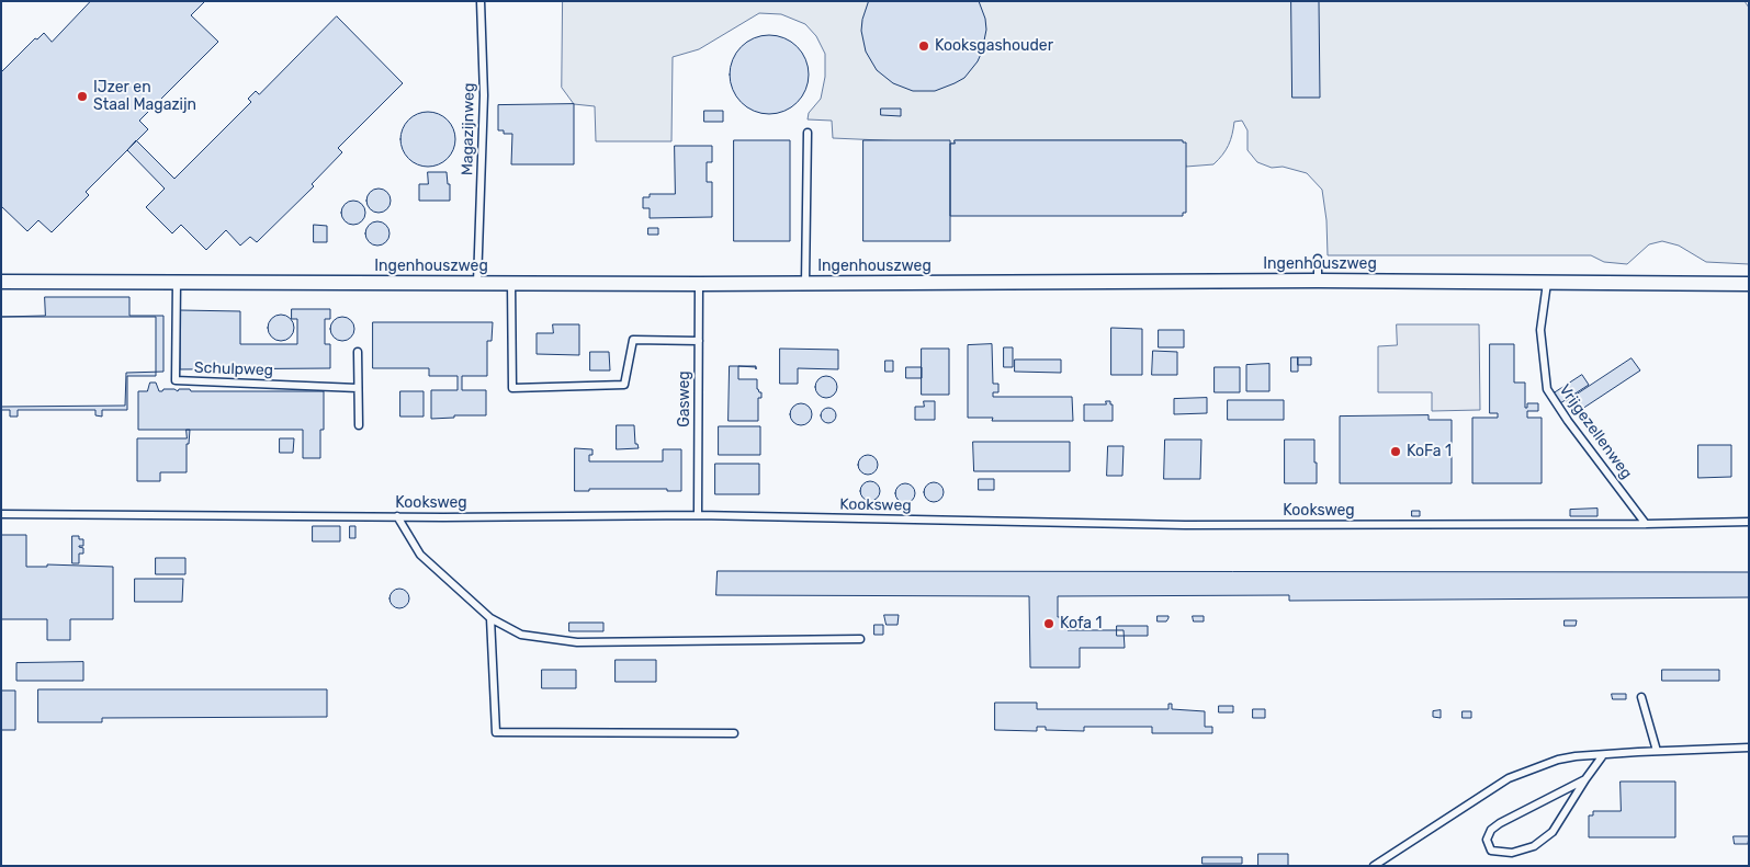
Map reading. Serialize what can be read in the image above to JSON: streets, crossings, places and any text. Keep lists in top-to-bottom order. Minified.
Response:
{"streets":{"street":["Ingenhouszweg"],"lane":["Magazijnweg","Schulpweg","Gasweg","Vrijgezellenweg","Kooksweg"]},"crossings":[["Magazijnweg","Ingenhouszweg"],["Ingenhouszweg","Schulpweg"],["Ingenhouszweg","Gasweg"],["Ingenhouszweg","Vrijgezellenweg"],["Gasweg","Kooksweg"],["Vrijgezellenweg","Kooksweg"]],"places":["Kooksgashouder","IJzer en Staal Magazijn","KoFa 1","Kofa 1"]}
